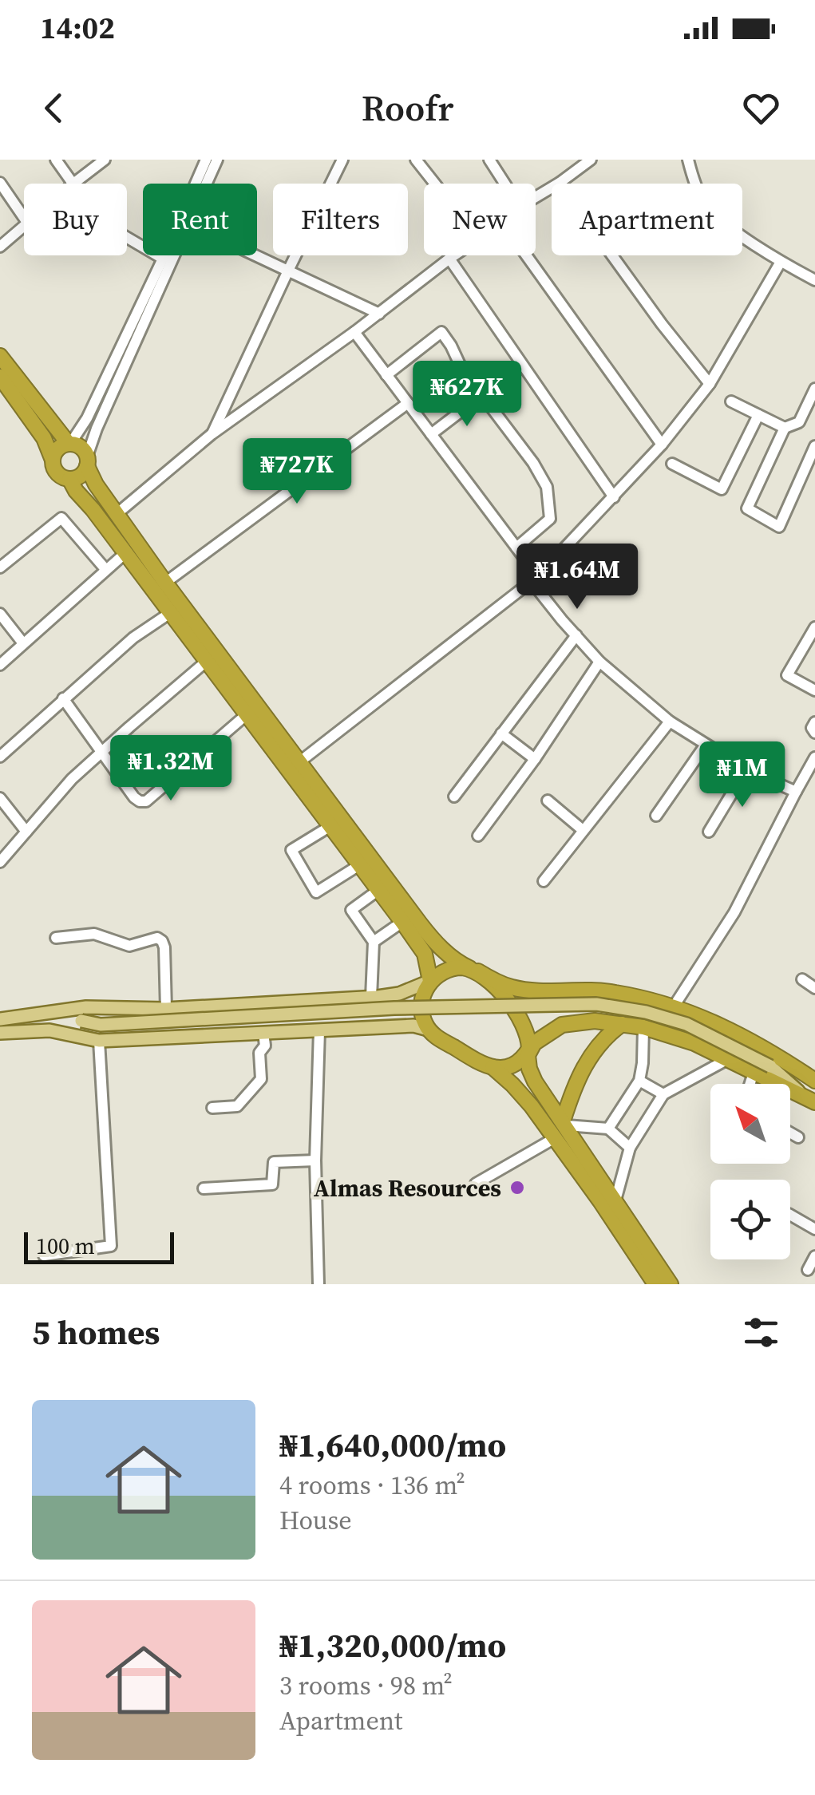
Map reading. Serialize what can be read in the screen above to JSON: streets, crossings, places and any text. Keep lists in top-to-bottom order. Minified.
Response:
{"places":["Almas Resources"],"scale_bar":"100 m","north":"top left","page":{"status":"14:02","header":"Roofr","chip":["Buy","Rent","Filters","New","Apartment"],"price":["₦627K","₦727K","₦1.64M","₦1.32M","₦1M"],"scale":"100 m","heading":"5 homes","list":[{"name":"₦1,640,000/mo","note":"4 rooms · 136 m² · House"},{"name":"₦1,320,000/mo","note":"3 rooms · 98 m² · Apartment"}]}}
